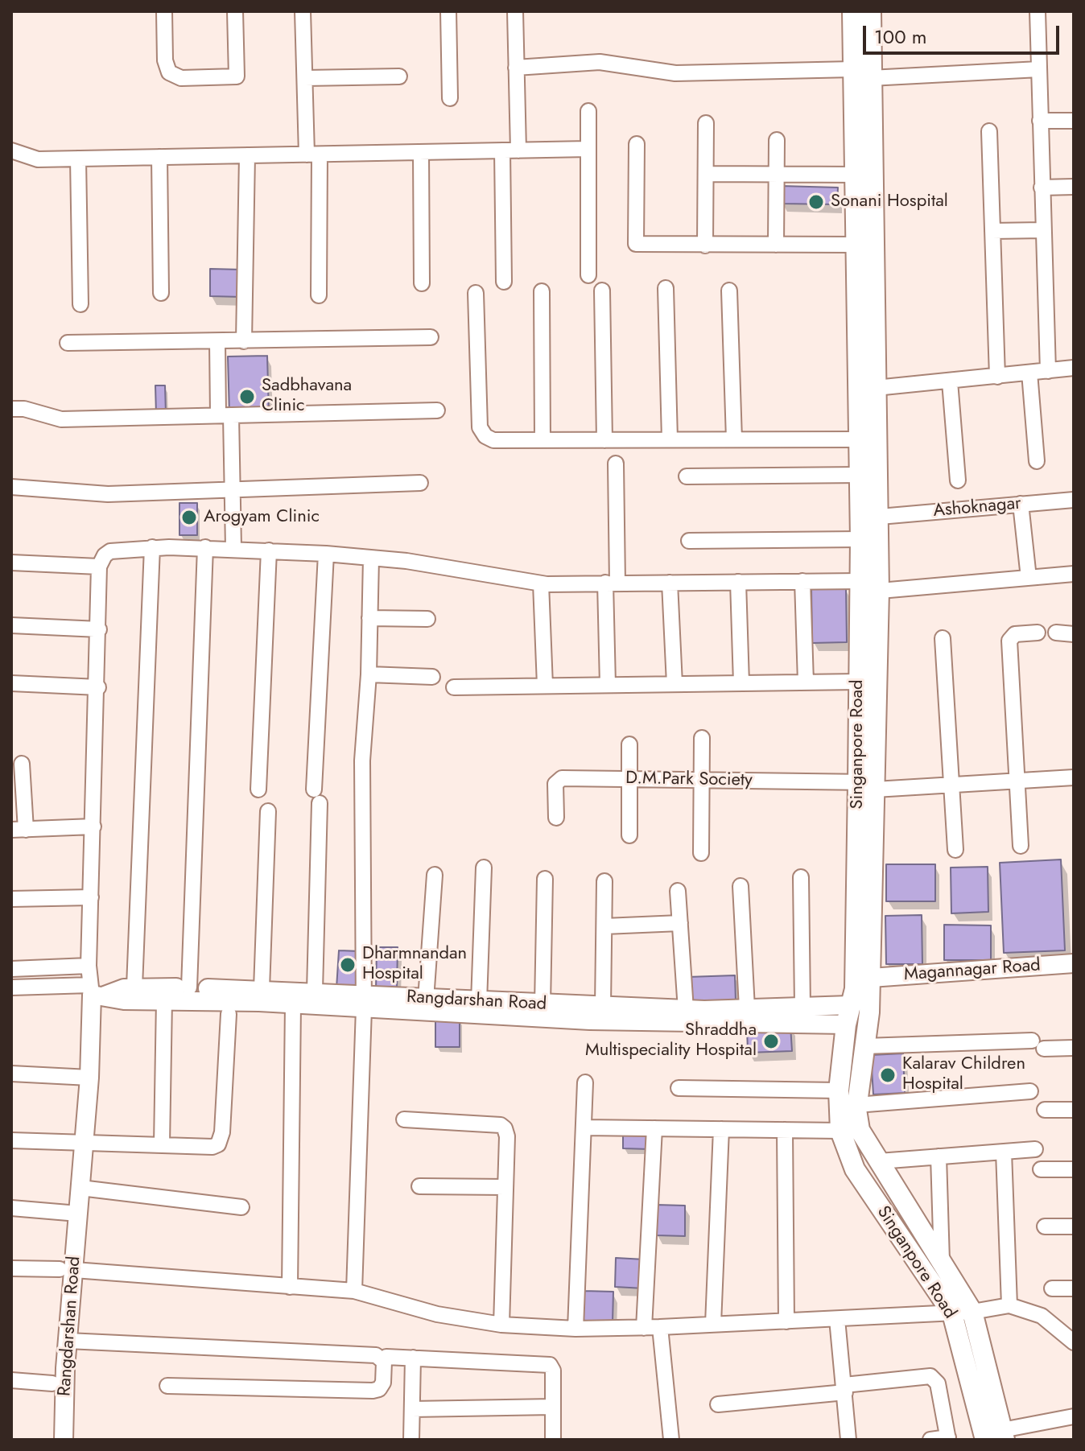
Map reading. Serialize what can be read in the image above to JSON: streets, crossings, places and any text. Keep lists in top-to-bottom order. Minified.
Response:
{"streets":{"main road":["Singanpore Road"],"street":["Ashoknagar","D.M.Park Society","Magannagar Road","Rangdarshan Road"]},"crossings":[["Ashoknagar","Singanpore Road"],["Singanpore Road","D.M.Park Society"],["Singanpore Road","Magannagar Road"],["Singanpore Road","Rangdarshan Road"]],"places":["Sonani Hospital","Sadbhavana Clinic","Arogyam Clinic","Dharmnandan Hospital","Shraddha Multispeciality Hospital","Kalarav Children Hospital"],"scale_bar":"100 m"}
